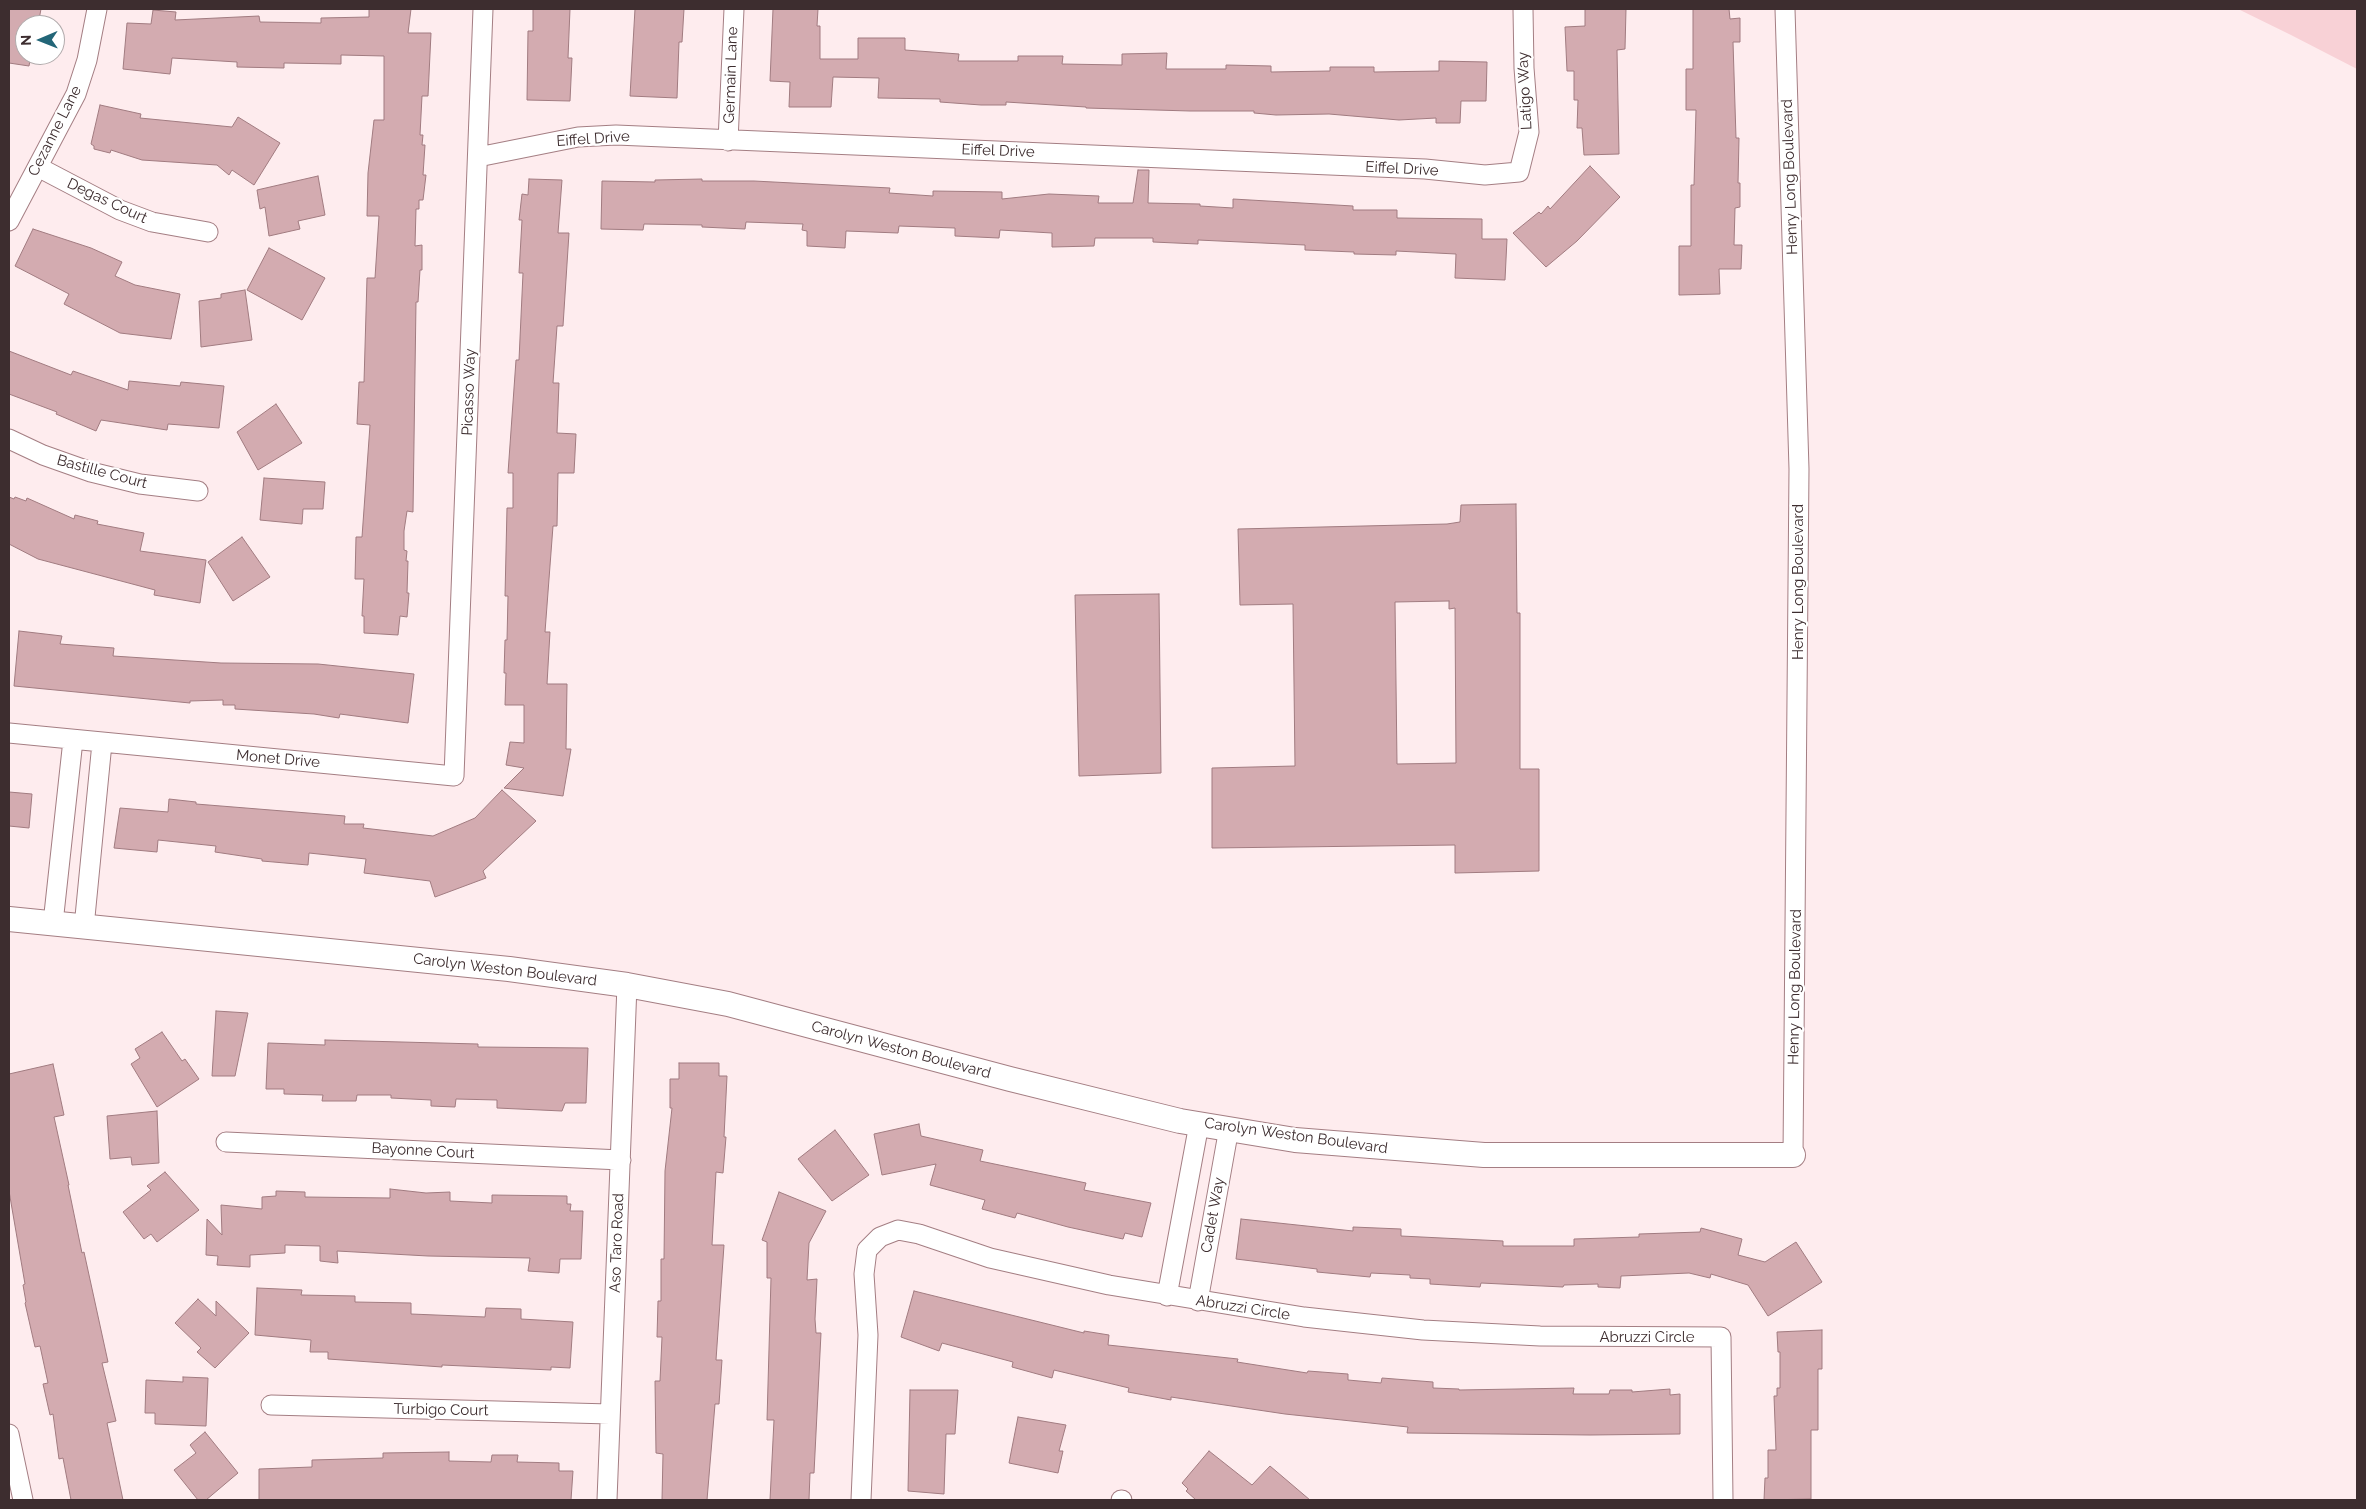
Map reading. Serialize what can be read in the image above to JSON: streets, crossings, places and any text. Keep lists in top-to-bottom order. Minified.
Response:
{"streets":{"street":["Germain Lane","Latigo Way","Cezanne Lane","Eiffel Drive","Henry Long Boulevard","Degas Court","Picasso Way","Bastille Court","Monet Drive","Carolyn Weston Boulevard","Bayonne Court","Cadet Way","Aso Taro Road","Abruzzi Circle","Turbigo Court"]},"crossings":[["Germain Lane","Eiffel Drive"],["Latigo Way","Eiffel Drive"],["Cezanne Lane","Degas Court"],["Eiffel Drive","Picasso Way"],["Henry Long Boulevard","Carolyn Weston Boulevard"],["Picasso Way","Monet Drive"],["Carolyn Weston Boulevard","Cadet Way"],["Carolyn Weston Boulevard","Aso Taro Road"],["Bayonne Court","Aso Taro Road"],["Cadet Way","Abruzzi Circle"],["Aso Taro Road","Turbigo Court"]],"north":"left"}
